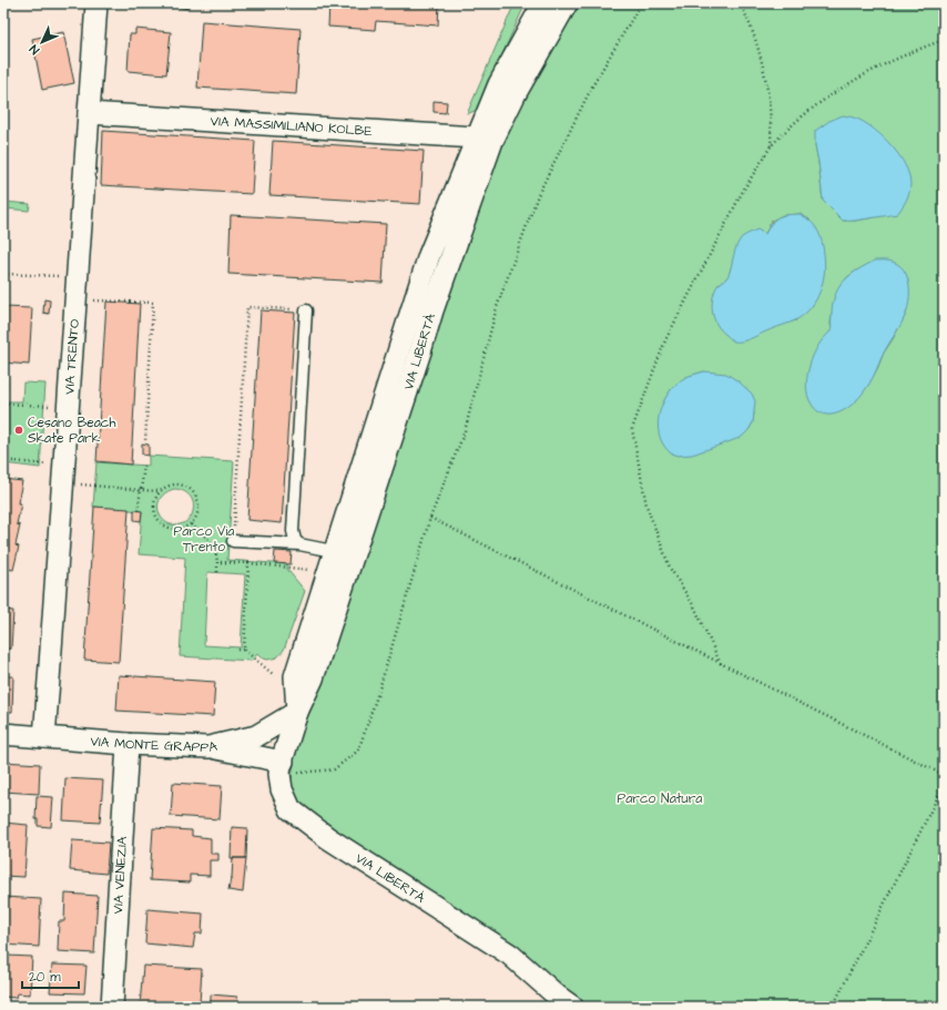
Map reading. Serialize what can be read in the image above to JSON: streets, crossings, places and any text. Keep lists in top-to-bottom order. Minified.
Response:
{"streets":{"street":["VIA MASSIMILIANO KOLBE","VIA LIBERTÀ","VIA TRENTO","VIA MONTE GRAPPA","VIA VENEZIA"]},"crossings":[["VIA MASSIMILIANO KOLBE","VIA LIBERTÀ"],["VIA MASSIMILIANO KOLBE","VIA TRENTO"],["VIA LIBERTÀ","VIA MONTE GRAPPA"],["VIA TRENTO","VIA MONTE GRAPPA"],["VIA MONTE GRAPPA","VIA VENEZIA"]],"parks":["Parco Via Trento","Parco Natura"],"places":["Cesano Beach Skate Park"],"scale_bar":"20 m","north":"bottom left"}
